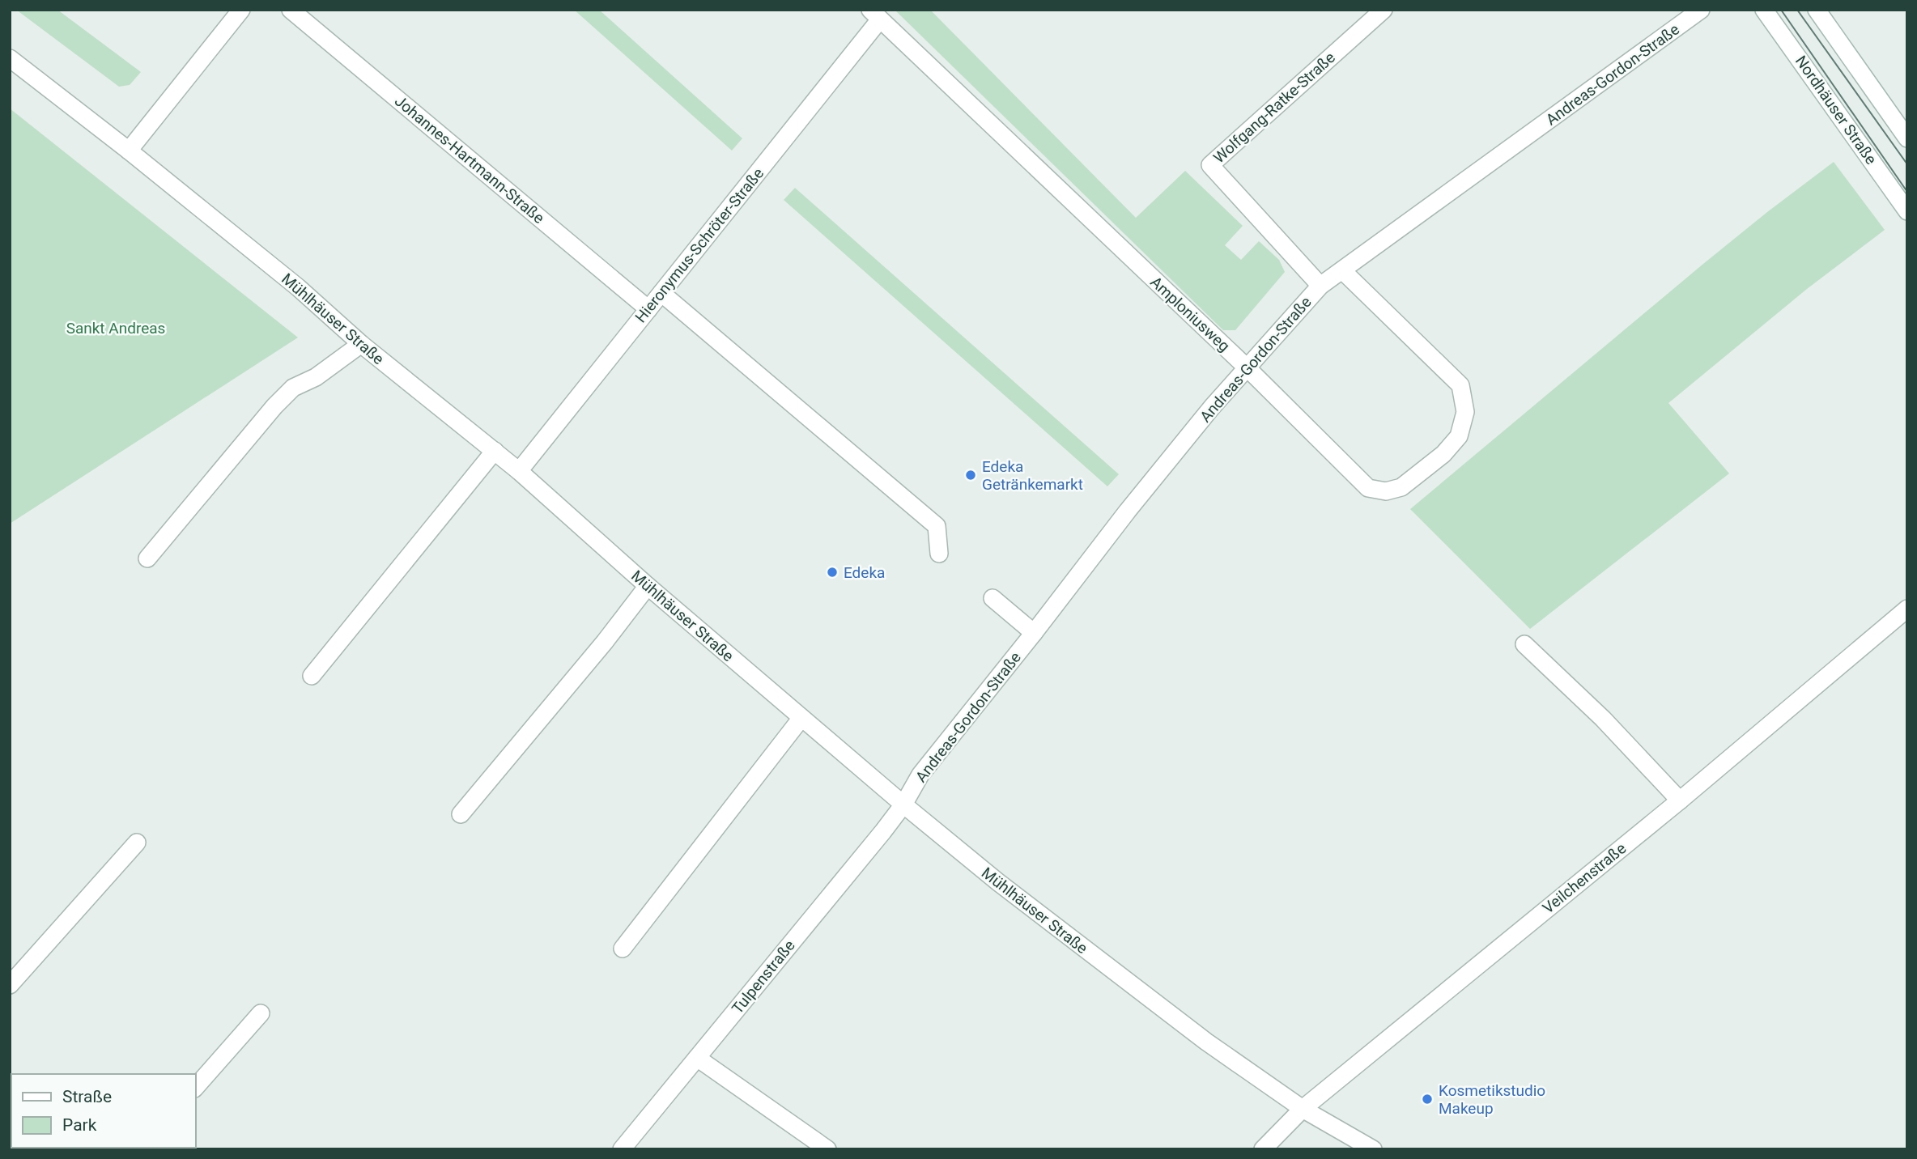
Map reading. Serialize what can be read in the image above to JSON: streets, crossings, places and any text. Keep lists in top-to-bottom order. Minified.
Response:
{"streets":{"street":["Andreas-Gordon-Straße","Wolfgang-Ratke-Straße","Nordhäuser Straße","Johannes-Hartmann-Straße","Hieronymus-Schröter-Straße","Amploniusweg","Mühlhäuser Straße","Veilchenstraße","Tulpenstraße"]},"crossings":[["Andreas-Gordon-Straße","Wolfgang-Ratke-Straße"],["Andreas-Gordon-Straße","Amploniusweg"],["Andreas-Gordon-Straße","Mühlhäuser Straße"],["Andreas-Gordon-Straße","Tulpenstraße"],["Johannes-Hartmann-Straße","Hieronymus-Schröter-Straße"],["Hieronymus-Schröter-Straße","Amploniusweg"],["Hieronymus-Schröter-Straße","Mühlhäuser Straße"],["Mühlhäuser Straße","Veilchenstraße"],["Mühlhäuser Straße","Tulpenstraße"]],"parks":["Sankt Andreas"],"places":["Edeka Getränkemarkt","Edeka","Kosmetikstudio Makeup"],"legend":["Straße","Park"]}
